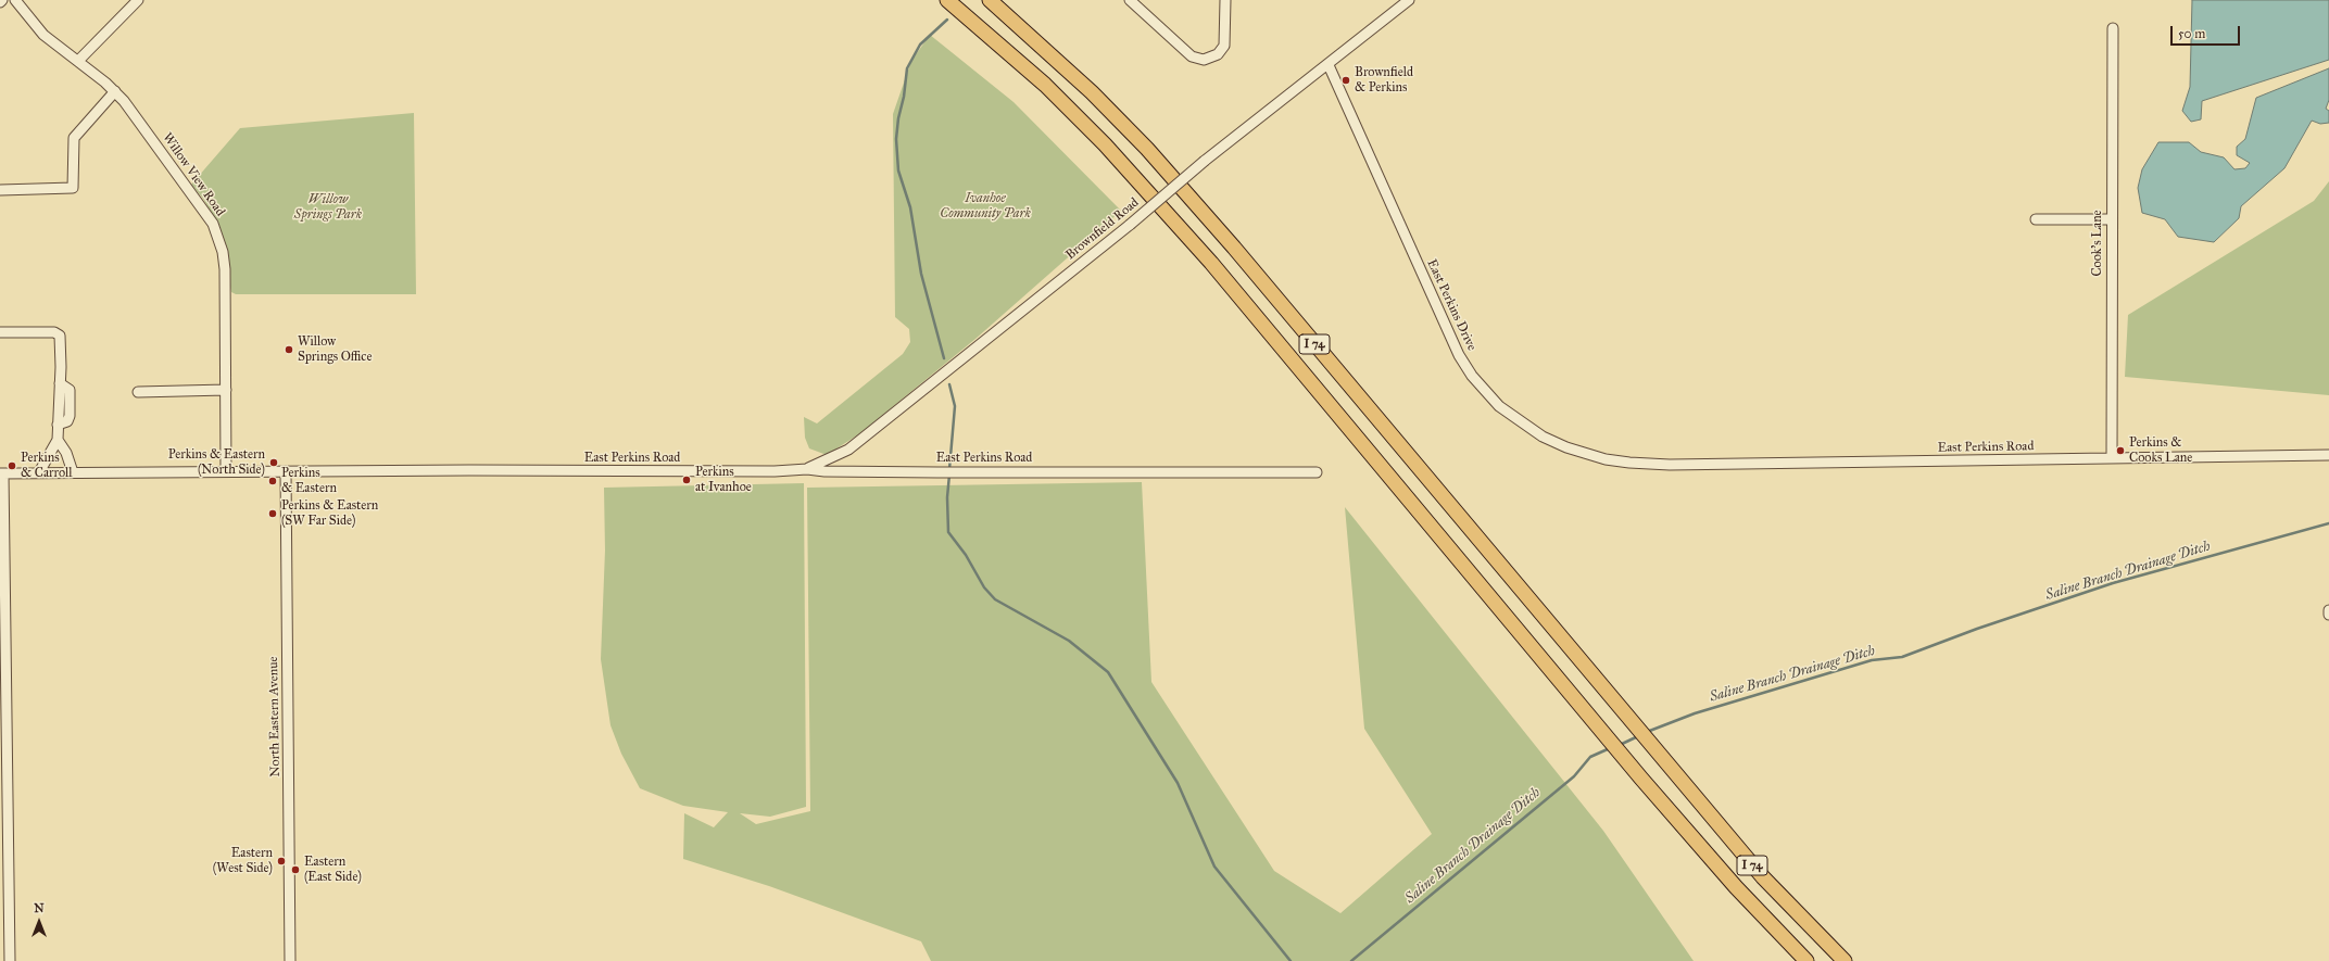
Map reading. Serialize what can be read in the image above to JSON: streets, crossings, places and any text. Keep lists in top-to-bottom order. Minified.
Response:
{"streets":{"highway":["I 74"],"street":["Willow View Road","Brownfield Road","Cook's Lane","East Perkins Drive","East Perkins Road","North Eastern Avenue"]},"crossings":[["Willow View Road","East Perkins Road"],["Brownfield Road","East Perkins Drive"],["Brownfield Road","East Perkins Road"],["Cook's Lane","East Perkins Road"],["East Perkins Drive","East Perkins Road"],["East Perkins Road","North Eastern Avenue"]],"water":["Saline Branch Drainage Ditch"],"parks":["Ivanhoe Community Park","Willow Springs Park"],"places":["Brownfield & Perkins","Willow Springs Office","Perkins & Cooks Lane","Perkins & Eastern (North Side)","Perkins & Carroll","Perkins at Ivanhoe","Perkins & Eastern","Perkins & Eastern (SW Far Side)","Eastern (West Side)","Eastern (East Side)"],"scale_bar":"50 m","north":"top"}
